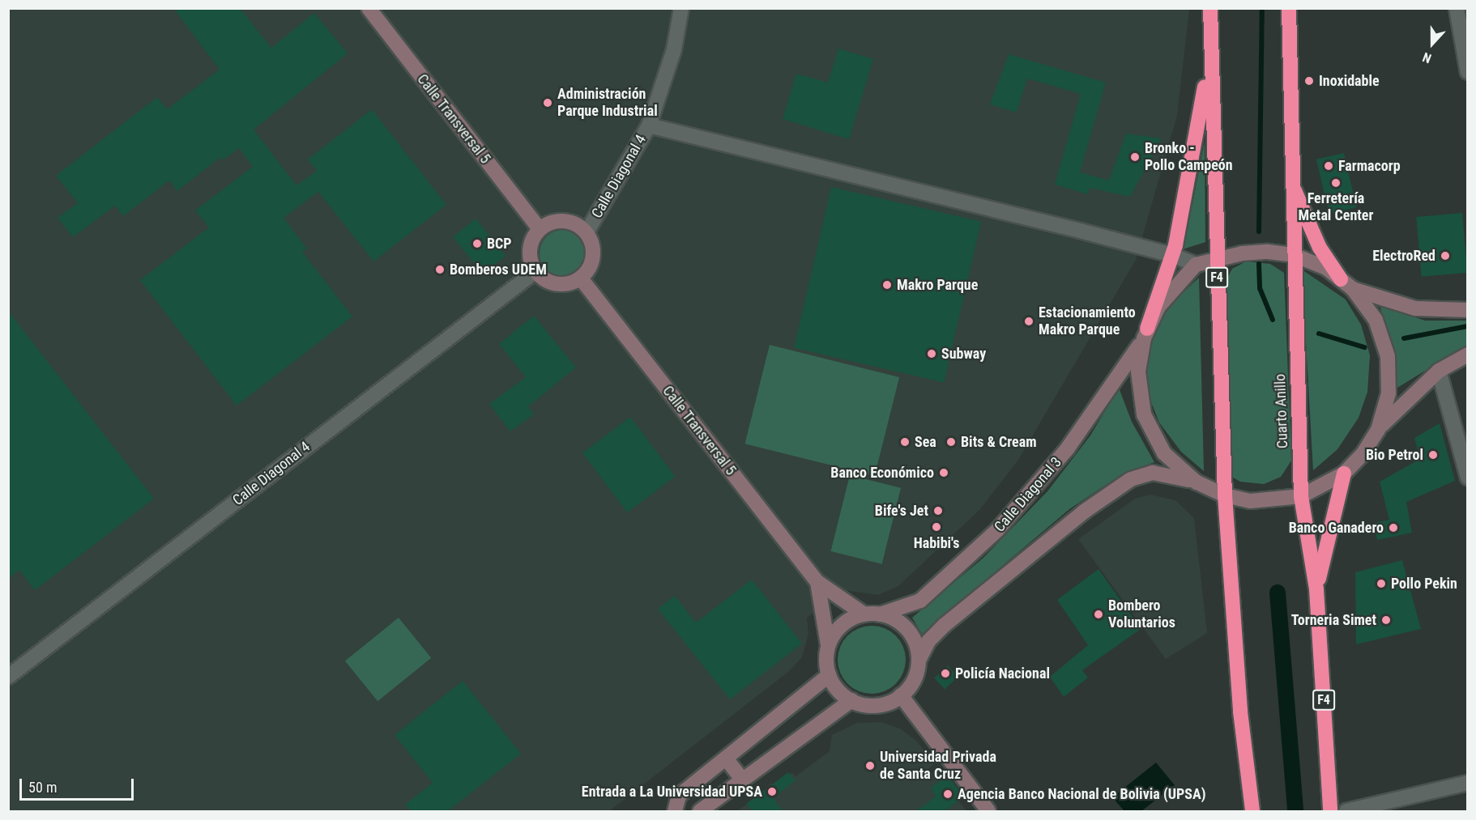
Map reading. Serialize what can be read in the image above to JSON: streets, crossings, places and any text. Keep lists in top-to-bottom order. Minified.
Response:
{"streets":{"highway":["F4","Cuarto Anillo"],"main road":["Calle Transversal 5","Calle Diagonal 3"],"street":["Calle Diagonal 4"]},"crossings":[["Calle Transversal 5","Calle Diagonal 4"],["Calle Transversal 5","Calle Diagonal 3"]],"places":["Inoxidable","Administración Parque Industrial","Bronko - Pollo Campeón","Farmacorp","Ferretería Metal Center","BCP","ElectroRed","Bomberos UDEM","Makro Parque","Estacionamiento Makro Parque","Subway","Sea","Bits & Cream","Bio Petrol","Banco Económico","Bife's Jet","Habibi's","Banco Ganadero","Pollo Pekin","Bombero Voluntarios","Torneria Simet","Policía Nacional","Universidad Privada de Santa Cruz","Entrada a La Universidad UPSA","Agencia Banco Nacional de Bolivia (UPSA)"],"scale_bar":"50 m","north":"bottom"}
